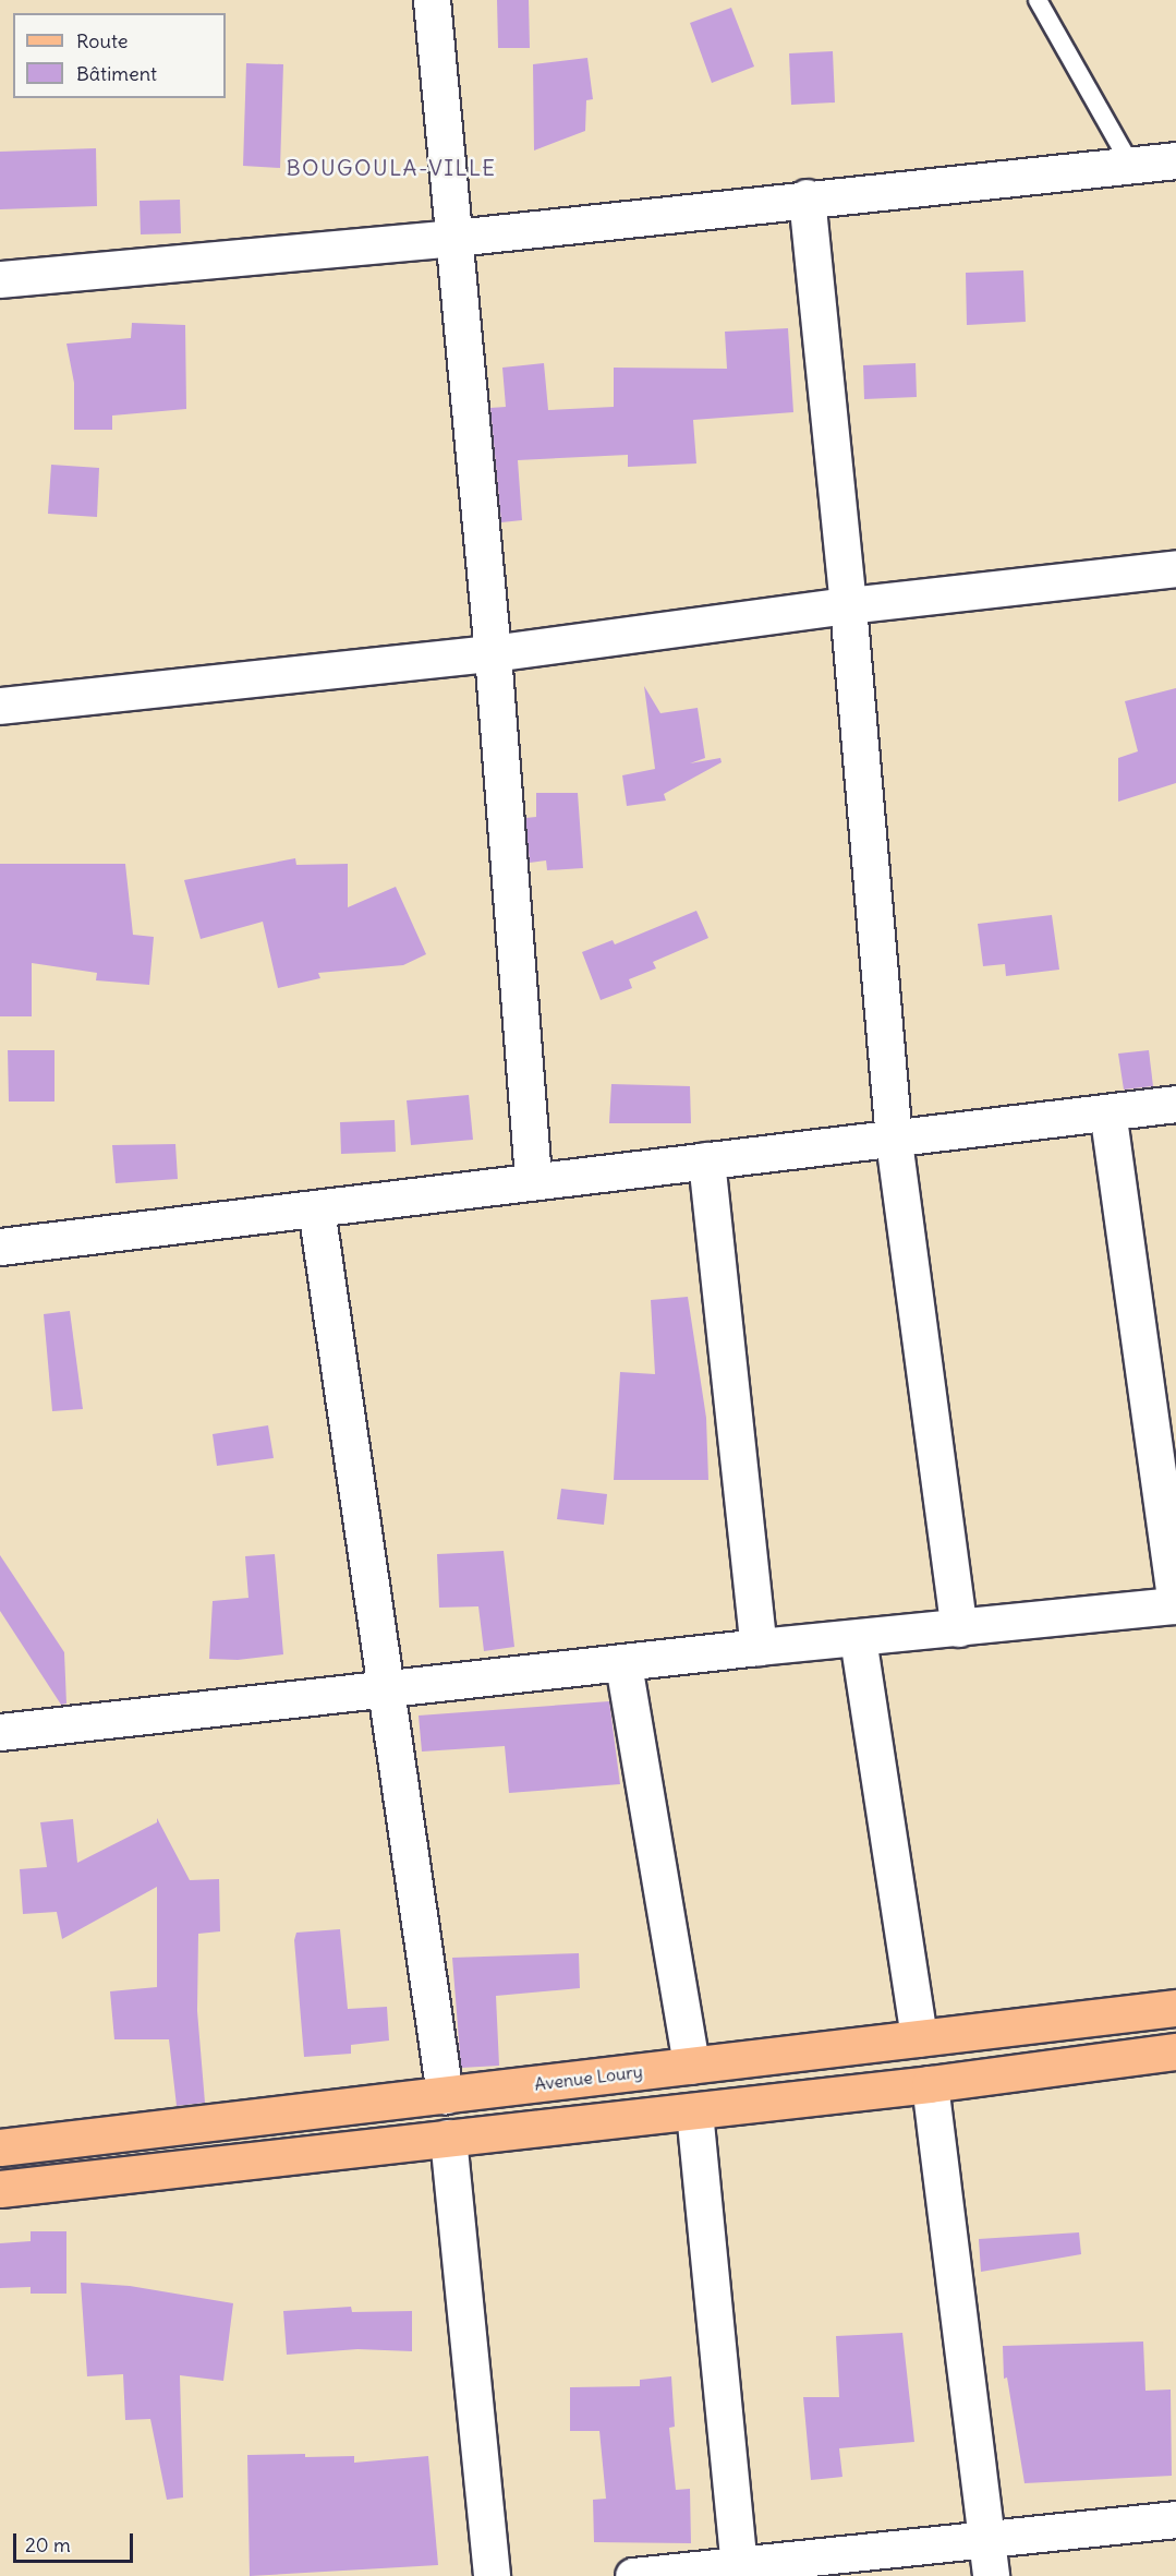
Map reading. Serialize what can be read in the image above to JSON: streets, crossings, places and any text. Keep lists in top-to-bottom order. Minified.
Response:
{"streets":{"main road":["Avenue Loury"]},"districts":["BOUGOULA-VILLE"],"legend":["Route","Bâtiment"],"scale_bar":"20 m"}
